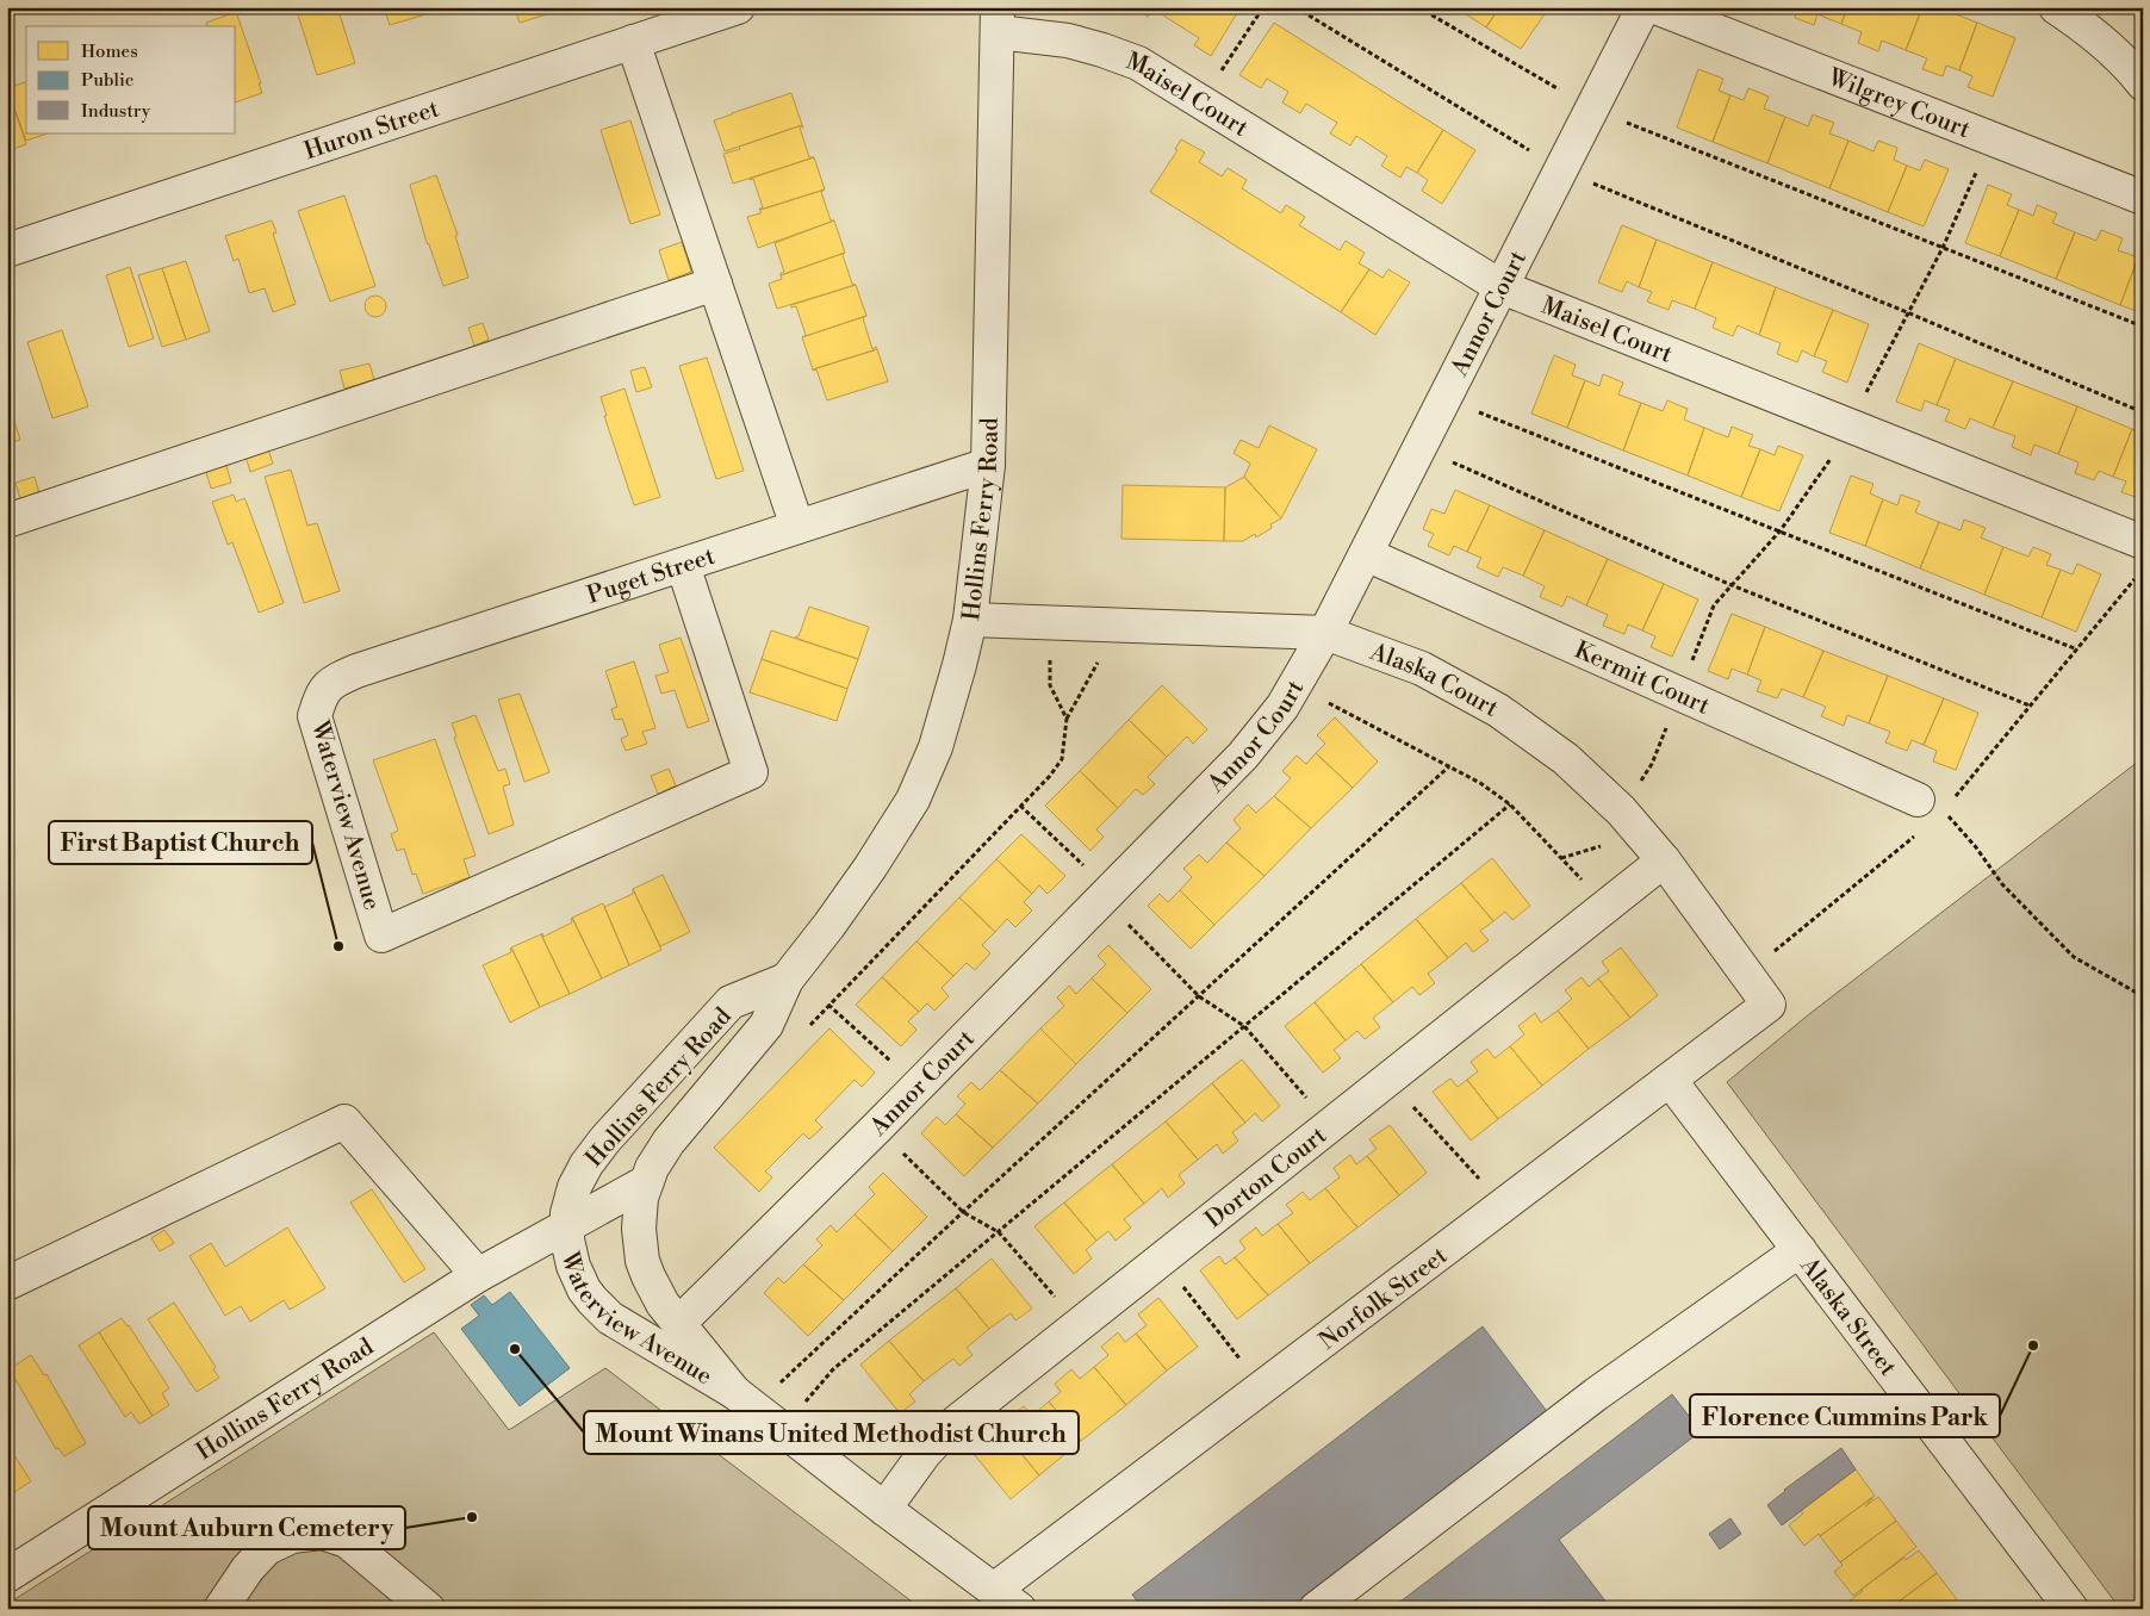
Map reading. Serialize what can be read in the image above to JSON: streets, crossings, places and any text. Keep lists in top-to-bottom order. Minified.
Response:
{"streets":{"street":["Maisel Court","Wilgrey Court","Huron Street","Annor Court","Hollins Ferry Road","Puget Street","Kermit Court","Alaska Court","Waterview Avenue","Dorton Court","Norfolk Street","Alaska Street"]},"crossings":[["Maisel Court","Annor Court"],["Maisel Court","Hollins Ferry Road"],["Annor Court","Kermit Court"],["Annor Court","Alaska Court"],["Annor Court","Waterview Avenue"],["Hollins Ferry Road","Puget Street"],["Hollins Ferry Road","Alaska Court"],["Hollins Ferry Road","Waterview Avenue"],["Puget Street","Waterview Avenue"],["Alaska Court","Dorton Court"],["Alaska Court","Norfolk Street"],["Waterview Avenue","Dorton Court"],["Waterview Avenue","Norfolk Street"],["Norfolk Street","Alaska Street"]],"places":["First Baptist Church","Florence Cummins Park","Mount Winans United Methodist Church","Mount Auburn Cemetery"],"legend":["Homes","Public","Industry"]}
